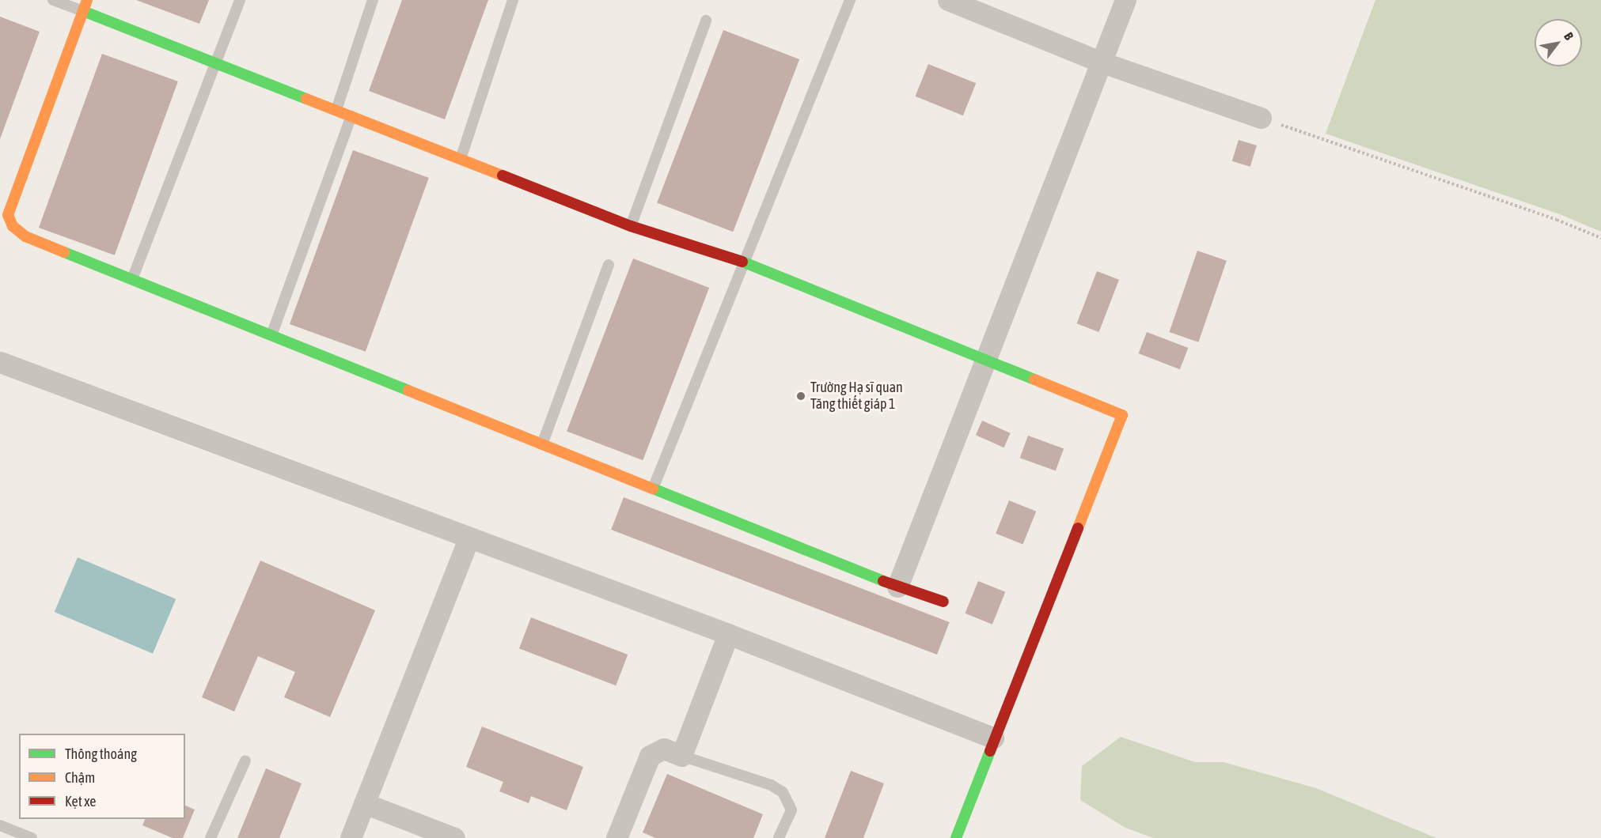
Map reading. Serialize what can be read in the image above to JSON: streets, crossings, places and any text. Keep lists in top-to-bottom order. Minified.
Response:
{"places":["Trường Hạ sĩ quan Tăng thiết giáp 1"],"legend":["Thông thoáng","Chậm","Kẹt xe"],"north":"top right"}
